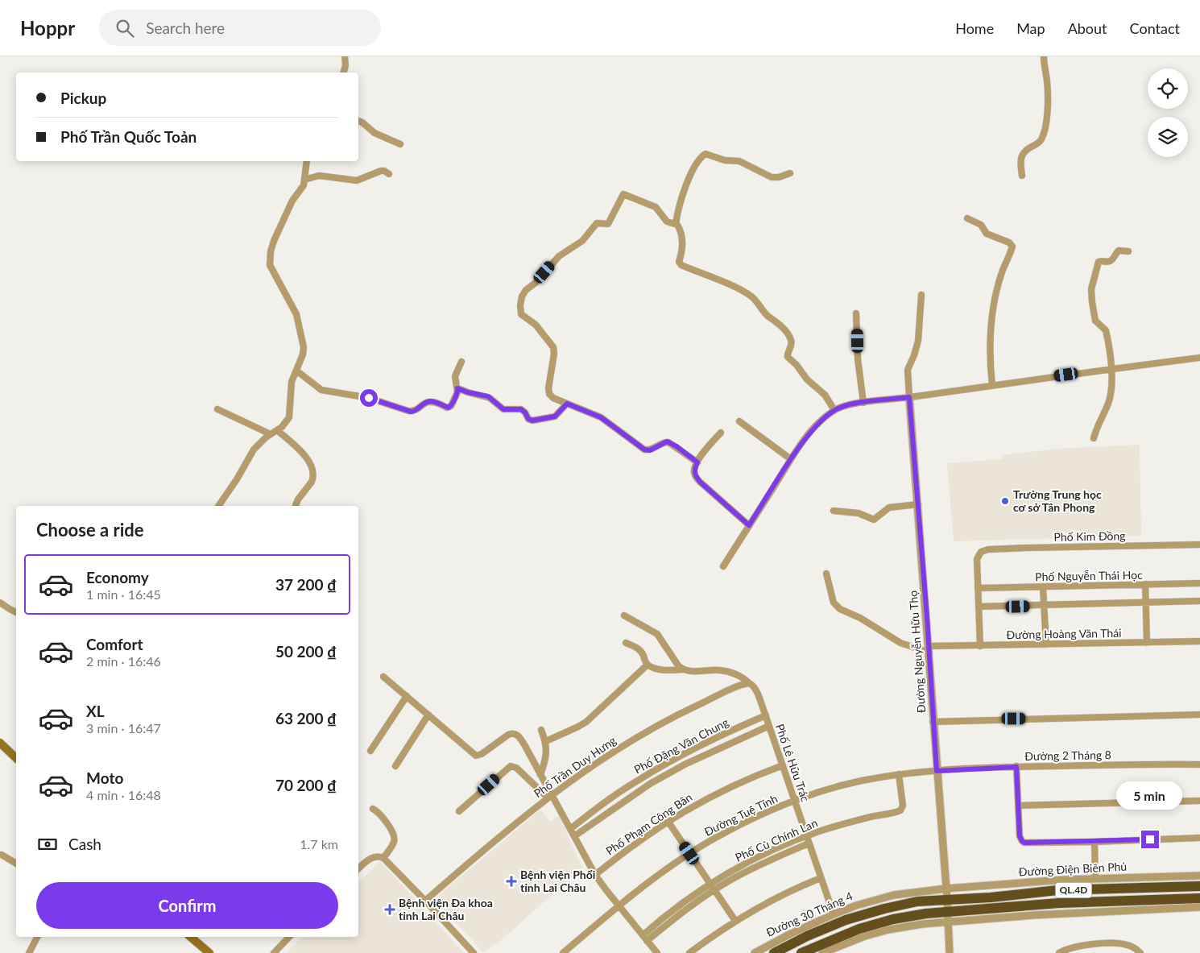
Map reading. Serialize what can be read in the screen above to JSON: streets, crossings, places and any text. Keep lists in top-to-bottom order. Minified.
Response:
{"streets":{"highway":["Đường Điện Biên Phủ","QL.4D","Đường 30 Tháng 4"],"street":["Phố Kim Đồng","Phố Nguyễn Thái Học","Đường Hoàng Văn Thái","Đường Nguyễn Hữu Thọ","Phố Đặng Văn Chung","Đường 2 Tháng 8","Phố Lê Hữu Trác","Phố Trần Duy Hưng","Đường Tuệ Tĩnh","Phố Phạm Công Bân","Phố Cù Chính Lan"]},"crossings":[["Phố Kim Đồng","Phố Nguyễn Thái Học"],["Đường Hoàng Văn Thái","Đường Nguyễn Hữu Thọ"],["Đường Nguyễn Hữu Thọ","Đường 2 Tháng 8"],["Đường Nguyễn Hữu Thọ","Đường Tuệ Tĩnh"],["Đường Nguyễn Hữu Thọ","Đường Điện Biên Phủ"],["Đường Nguyễn Hữu Thọ","QL.4D"],["Đường Nguyễn Hữu Thọ","Đường 30 Tháng 4"],["Phố Đặng Văn Chung","Phố Lê Hữu Trác"],["Đường 2 Tháng 8","Đường Tuệ Tĩnh"],["Phố Lê Hữu Trác","Phố Trần Duy Hưng"],["Phố Lê Hữu Trác","Đường Tuệ Tĩnh"],["Phố Lê Hữu Trác","Phố Phạm Công Bân"],["Phố Lê Hữu Trác","Phố Cù Chính Lan"],["Phố Lê Hữu Trác","Đường 30 Tháng 4"],["Đường Tuệ Tĩnh","Phố Cù Chính Lan"],["Đường Điện Biên Phủ","Đường 30 Tháng 4"]],"places":{"other":["Trường Trung học cơ sở Tân Phong"],"health":["Bệnh viện Phổi tỉnh Lai Châu","Bệnh viện Đa khoa tỉnh Lai Châu"]},"page":{"header":"Hoppr","search":"Search here","nav":["Home","Map","About","Contact"],"banner":["Pickup","Phố Trần Quốc Toản"],"heading":"Choose a ride","list":[{"name":"Economy","note":"1 min · 16:45","value":"37 200 ₫"},{"name":"Comfort","note":"2 min · 16:46","value":"50 200 ₫"},{"name":"XL","note":"3 min · 16:47","value":"63 200 ₫"},{"name":"Moto","note":"4 min · 16:48","value":"70 200 ₫"}],"bubble":"5 min","pay":["Cash","1.7 km"],"buttons":"Confirm"}}
